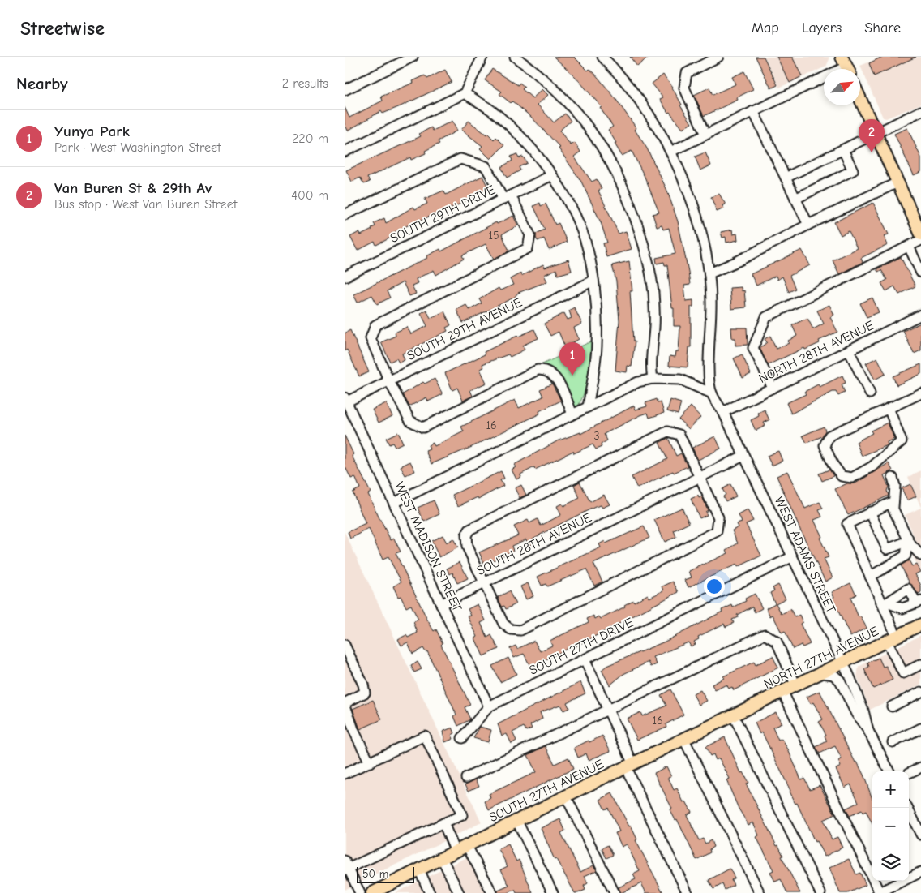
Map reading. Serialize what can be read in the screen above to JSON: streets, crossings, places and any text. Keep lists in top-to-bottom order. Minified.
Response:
{"streets":{"main road":["NORTH 27TH AVENUE","SOUTH 27TH AVENUE"],"street":["SOUTH 29TH DRIVE","SOUTH 29TH AVENUE","NORTH 28TH AVENUE","SOUTH 28TH AVENUE","WEST MADISON STREET","WEST ADAMS STREET","SOUTH 27TH DRIVE"]},"crossings":[["SOUTH 29TH AVENUE","WEST MADISON STREET"],["NORTH 28TH AVENUE","WEST ADAMS STREET"],["SOUTH 28TH AVENUE","WEST MADISON STREET"],["WEST MADISON STREET","SOUTH 27TH DRIVE"],["WEST ADAMS STREET","SOUTH 27TH DRIVE"],["WEST ADAMS STREET","NORTH 27TH AVENUE"],["NORTH 27TH AVENUE","SOUTH 27TH AVENUE"]],"house_numbers":["15","16","3","16"],"scale_bar":"50 m","north":"top right","page":{"header":"Streetwise","nav":["Map","Layers","Share"],"heading":["Nearby","2 results"],"list":[{"mark":"1","name":"Yunya Park","note":"Park · West Washington Street","value":"220 m"},{"mark":"2","name":"Van Buren St & 29th Av","note":"Bus stop · West Van Buren Street","value":"400 m"}],"pins":["2","1"],"map_buttons":["+","−"],"scale":"50 m"}}
